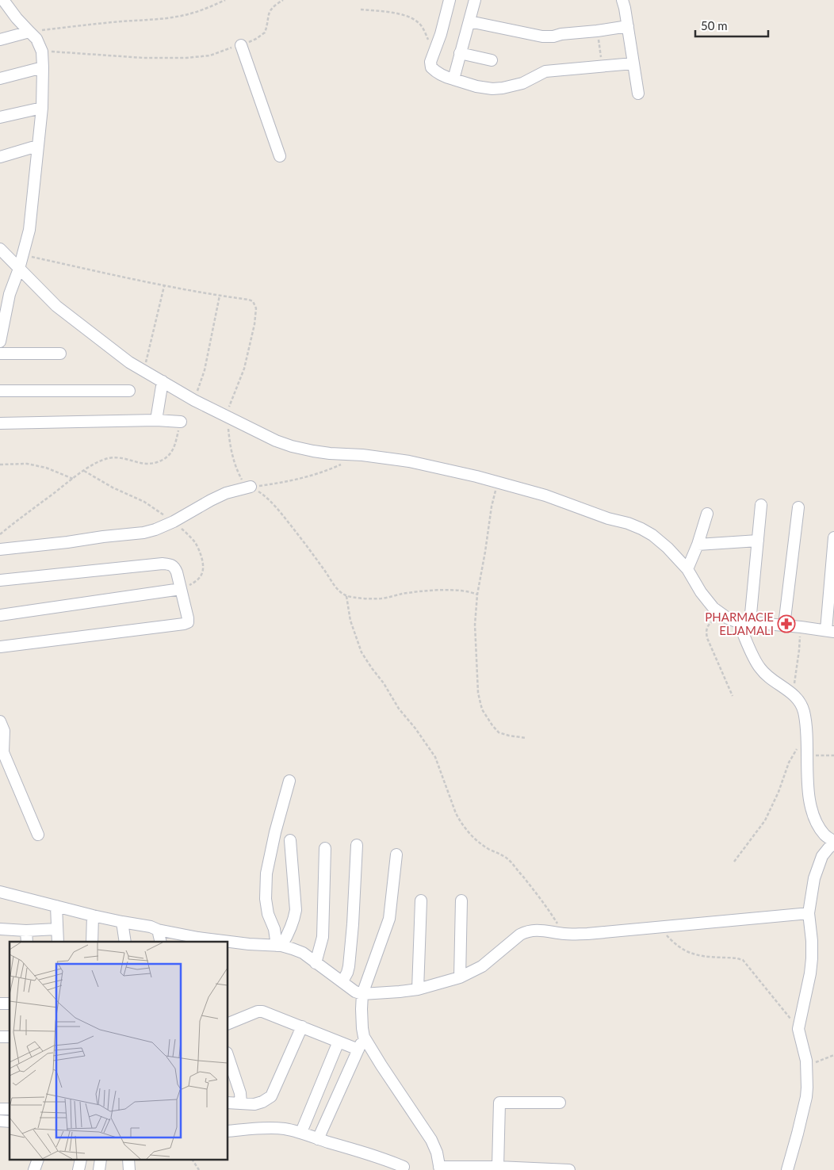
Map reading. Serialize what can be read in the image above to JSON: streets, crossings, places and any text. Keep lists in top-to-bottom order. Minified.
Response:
{"places":{"pharmacy":["PHARMACIE ELJAMALI"]},"scale_bar":"50 m"}
